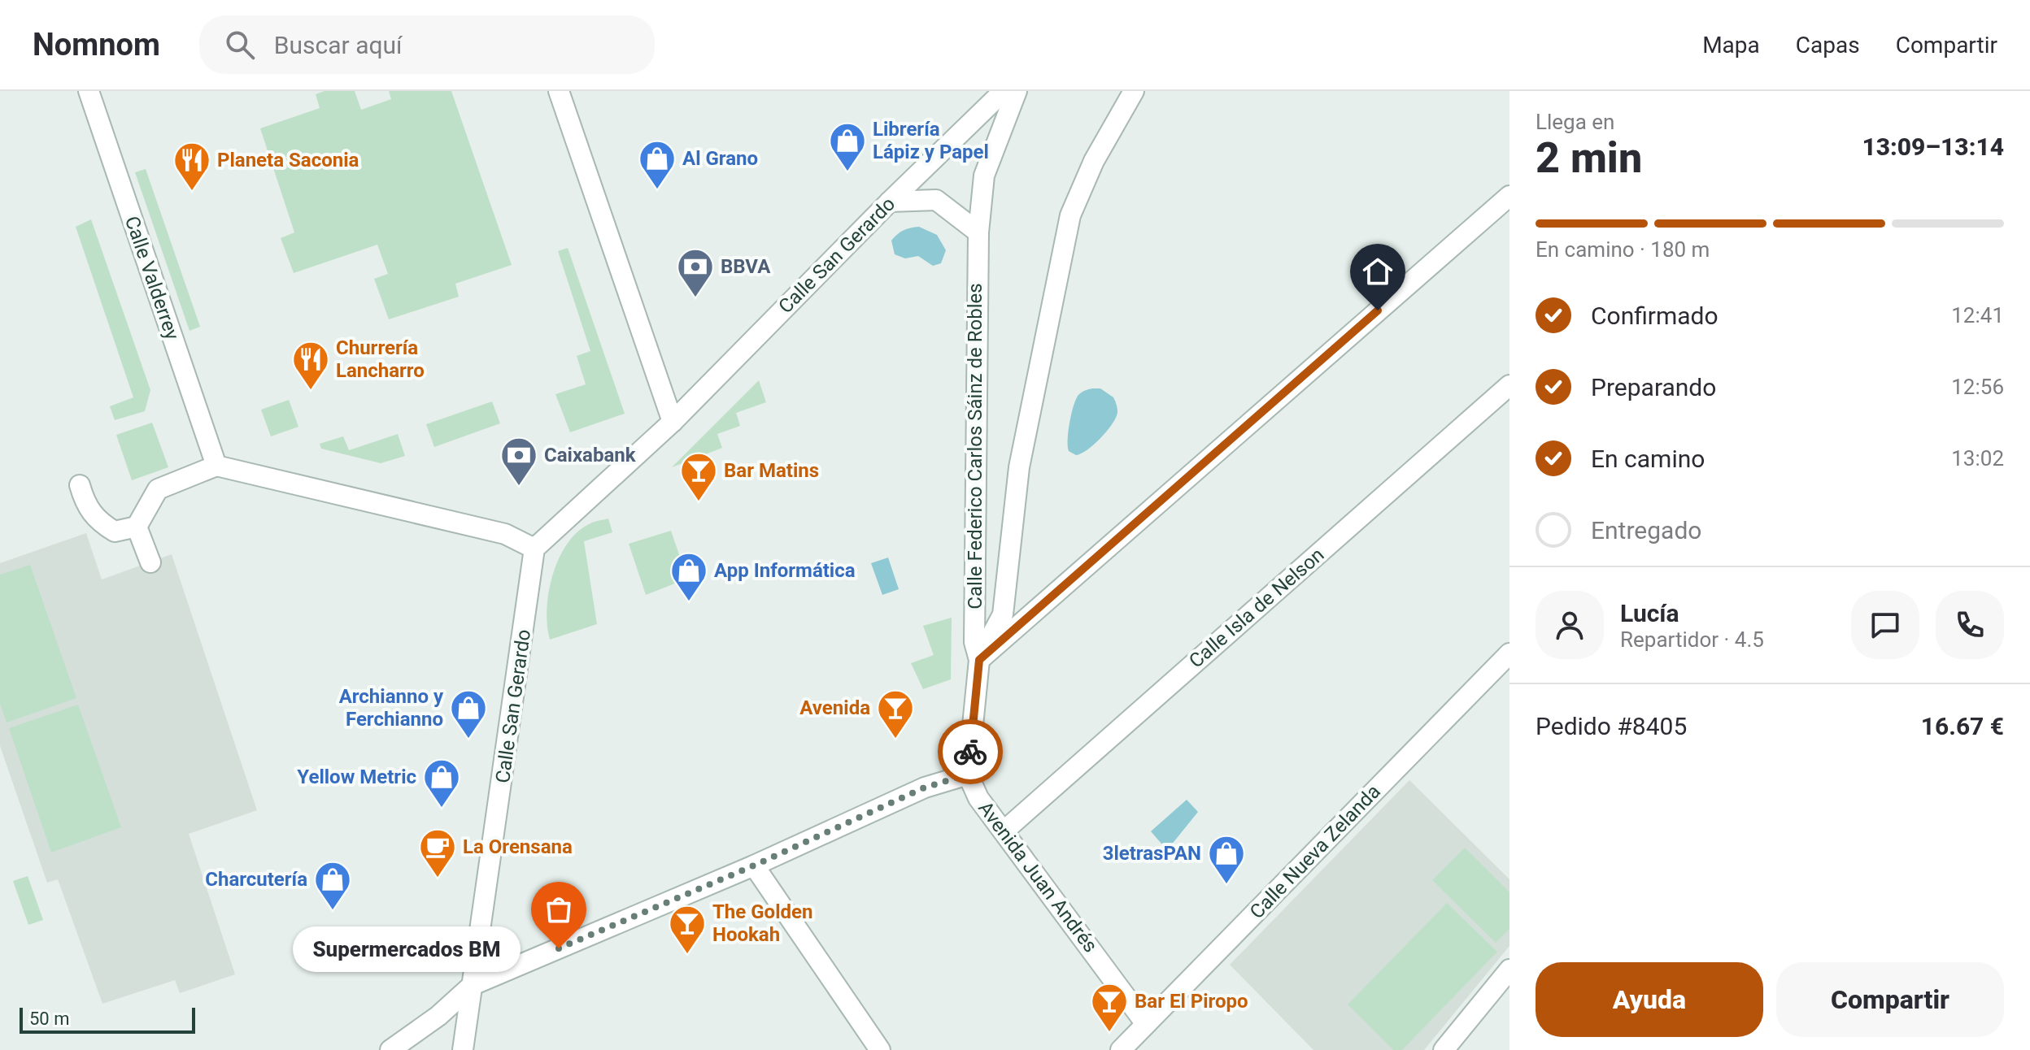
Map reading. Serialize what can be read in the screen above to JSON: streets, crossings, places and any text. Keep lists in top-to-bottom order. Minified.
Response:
{"streets":{"street":["Calle San Gerardo","Calle Valderrey","Calle Federico Carlos Sáinz de Robles","Calle Isla de Nelson","Calle Nueva Zelanda","Avenida Juan Andrés"]},"crossings":[["Calle Federico Carlos Sáinz de Robles","Avenida Juan Andrés"],["Calle Isla de Nelson","Avenida Juan Andrés"],["Calle Nueva Zelanda","Avenida Juan Andrés"]],"places":{"shop":["Librería Lápiz y Papel","Al Grano","App Informática","Archianno y Ferchianno","Yellow Metric","3letrasPAN","Charcutería"],"restaurant":["Planeta Saconia","Churrería Lancharro"],"bank":["BBVA","Caixabank"],"bar":["Bar Matins","Avenida","The Golden Hookah","Bar El Piropo"],"cafe":["La Orensana"],"other":["Supermercados BM"]},"scale_bar":"50 m","page":{"header":"Nomnom","search":"Buscar aquí","nav":["Mapa","Capas","Compartir"],"heading":["2 min","Llega en","13:09–13:14"],"panel":["Lucía","Repartidor · 4.5","Pedido #8405","16.67 €"],"bar":"En camino · 180 m","list":[["Confirmado","12:41"],["Preparando","12:56"],["En camino","13:02"],"Entregado"],"bubble":"Supermercados BM","buttons":["Ayuda","Compartir"],"scale":"50 m"}}
